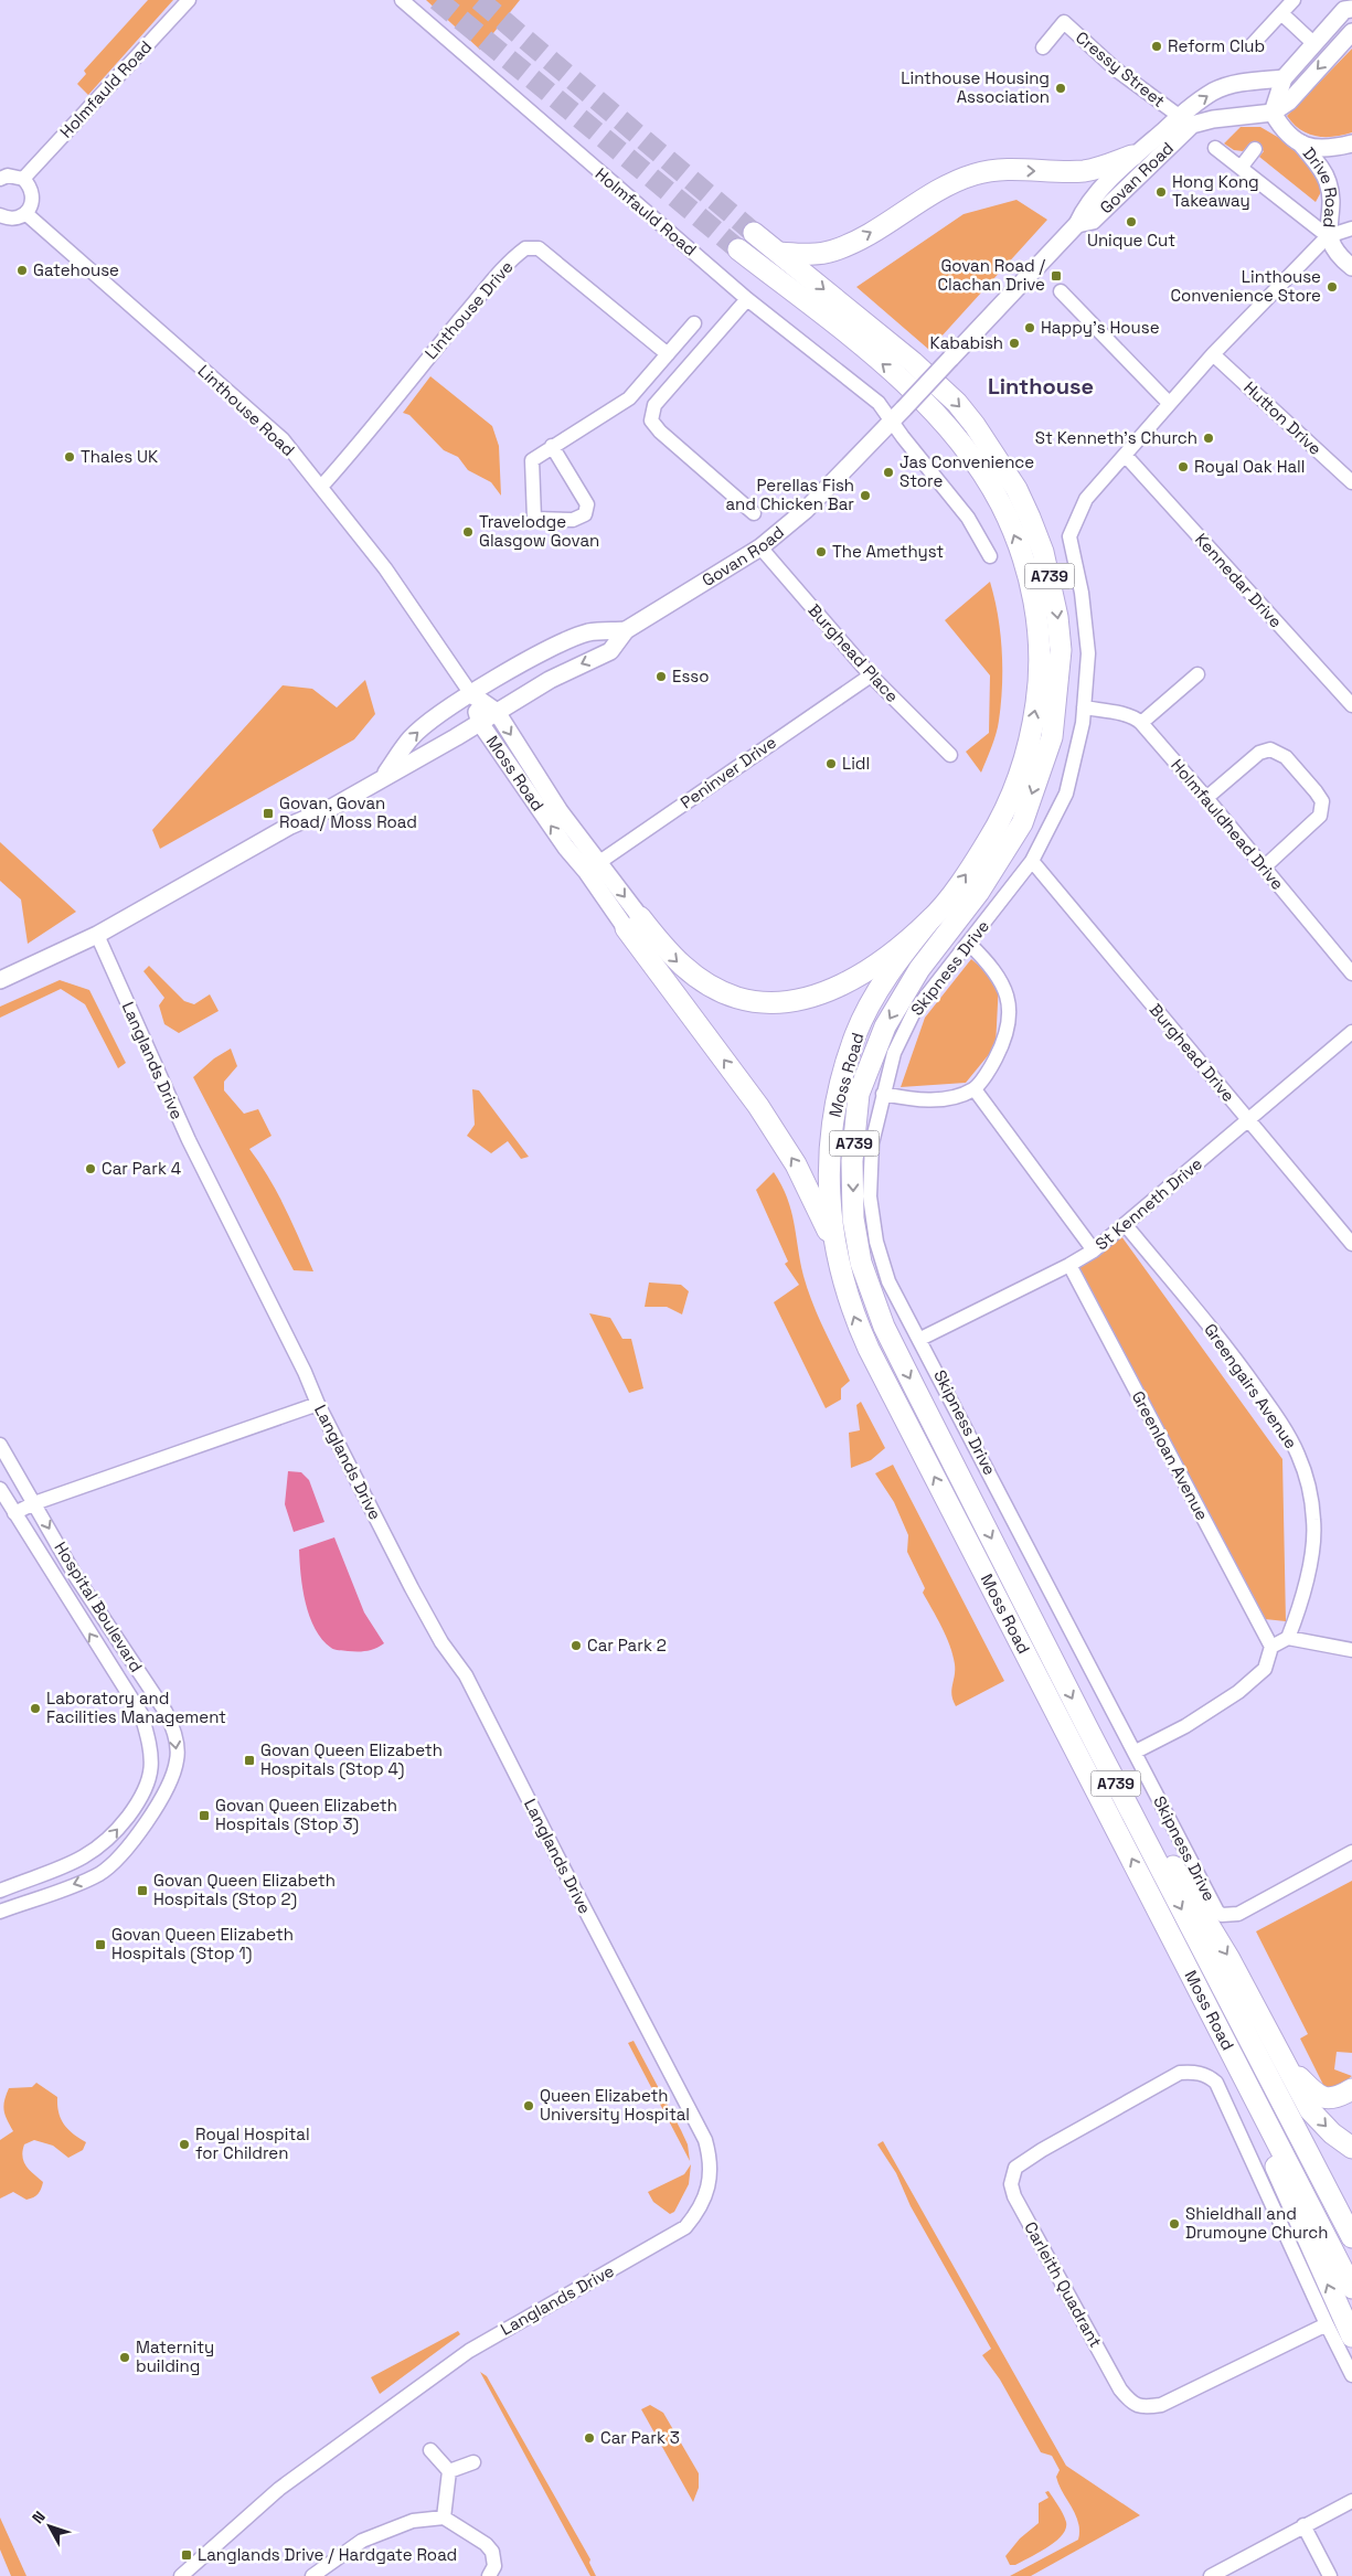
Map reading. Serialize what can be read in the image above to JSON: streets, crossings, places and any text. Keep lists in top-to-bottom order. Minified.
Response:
{"streets":{"main road":["A739","Moss Road"],"street":["Cressy Street","Holmfauld Road","Govan Road","Drive Road","Linthouse Drive","Linthouse Road","Hutton Drive","Kennedar Drive","Burghead Place","Peninver Drive","Holmfauldhead Drive","Skipness Drive","Burghead Drive","Langlands Drive","St Kenneth Drive","Greengairs Avenue","Greenloan Avenue","Hospital Boulevard","Carleith Quadrant"]},"crossings":[["Cressy Street","Govan Road"],["Holmfauld Road","Govan Road"],["Govan Road","Drive Road"],["Govan Road","Burghead Place"],["Govan Road","Moss Road"],["Govan Road","Langlands Drive"],["Drive Road","Skipness Drive"],["Linthouse Drive","Linthouse Road"],["Linthouse Road","Moss Road"],["Hutton Drive","Skipness Drive"],["A739","Moss Road"],["Kennedar Drive","Skipness Drive"],["Burghead Place","Peninver Drive"],["Peninver Drive","Moss Road"],["Holmfauldhead Drive","Skipness Drive"],["Skipness Drive","Burghead Drive"],["Skipness Drive","St Kenneth Drive"],["Burghead Drive","St Kenneth Drive"],["St Kenneth Drive","Greengairs Avenue"],["St Kenneth Drive","Greenloan Avenue"]],"districts":["Linthouse"],"places":{"other":["Reform Club","Linthouse Housing Association","Hong Kong Takeaway","Unique Cut","Gatehouse","Linthouse Convenience Store","Happy's House","Kababish","St Kenneth's Church","Thales UK","Royal Oak Hall","Jas Convenience Store","Perellas Fish and Chicken Bar","Travelodge Glasgow Govan","The Amethyst","Esso","Lidl","Car Park 4","Car Park 2","Laboratory and Facilities Management","Queen Elizabeth University Hospital","Royal Hospital for Children","Shieldhall and Drumoyne Church","Maternity building","Car Park 3"],"transit":["Govan Road / Clachan Drive","Govan, Govan Road/ Moss Road","Govan Queen Elizabeth Hospitals (Stop 4)","Govan Queen Elizabeth Hospitals (Stop 3)","Govan Queen Elizabeth Hospitals (Stop 2)","Govan Queen Elizabeth Hospitals (Stop 1)","Langlands Drive / Hardgate Road"]},"north":"top left"}
